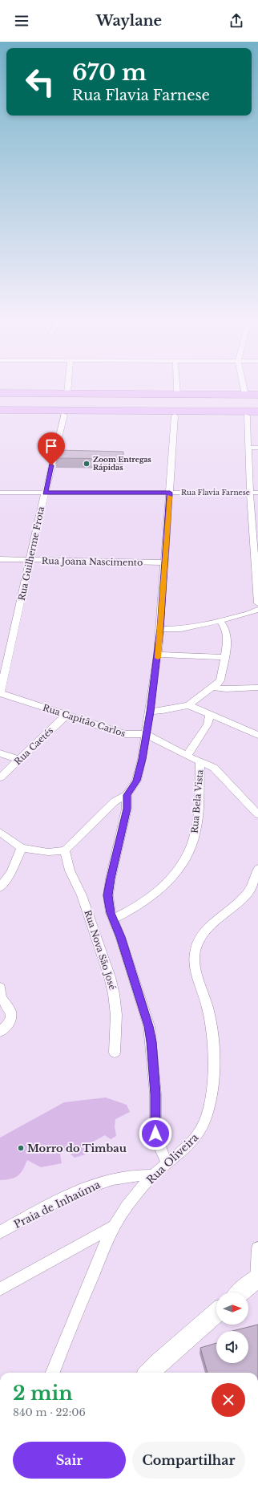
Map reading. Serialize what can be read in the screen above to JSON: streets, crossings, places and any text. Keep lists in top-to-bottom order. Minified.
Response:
{"streets":{"street":["Rua Flavia Farnese","Rua Guilherme Frota","Rua Joana Nascimento","Rua Capitão Carlos","Rua Caetés","Rua Bela Vista","Rua Nova São José","Rua Oliveira","Praia de Inhaúma"]},"crossings":[["Rua Flavia Farnese","Rua Guilherme Frota"],["Rua Guilherme Frota","Rua Joana Nascimento"],["Rua Guilherme Frota","Rua Capitão Carlos"],["Rua Capitão Carlos","Rua Caetés"],["Rua Capitão Carlos","Rua Bela Vista"],["Rua Oliveira","Praia de Inhaúma"]],"places":["Zoom Entregas Rápidas","Morro do Timbau"],"north":"right","page":{"header":"Waylane","turn":["670 m","Rua Flavia Farnese"],"heading":["2 min","840 m · 22:06"],"buttons":["Sair","Compartilhar"]}}
